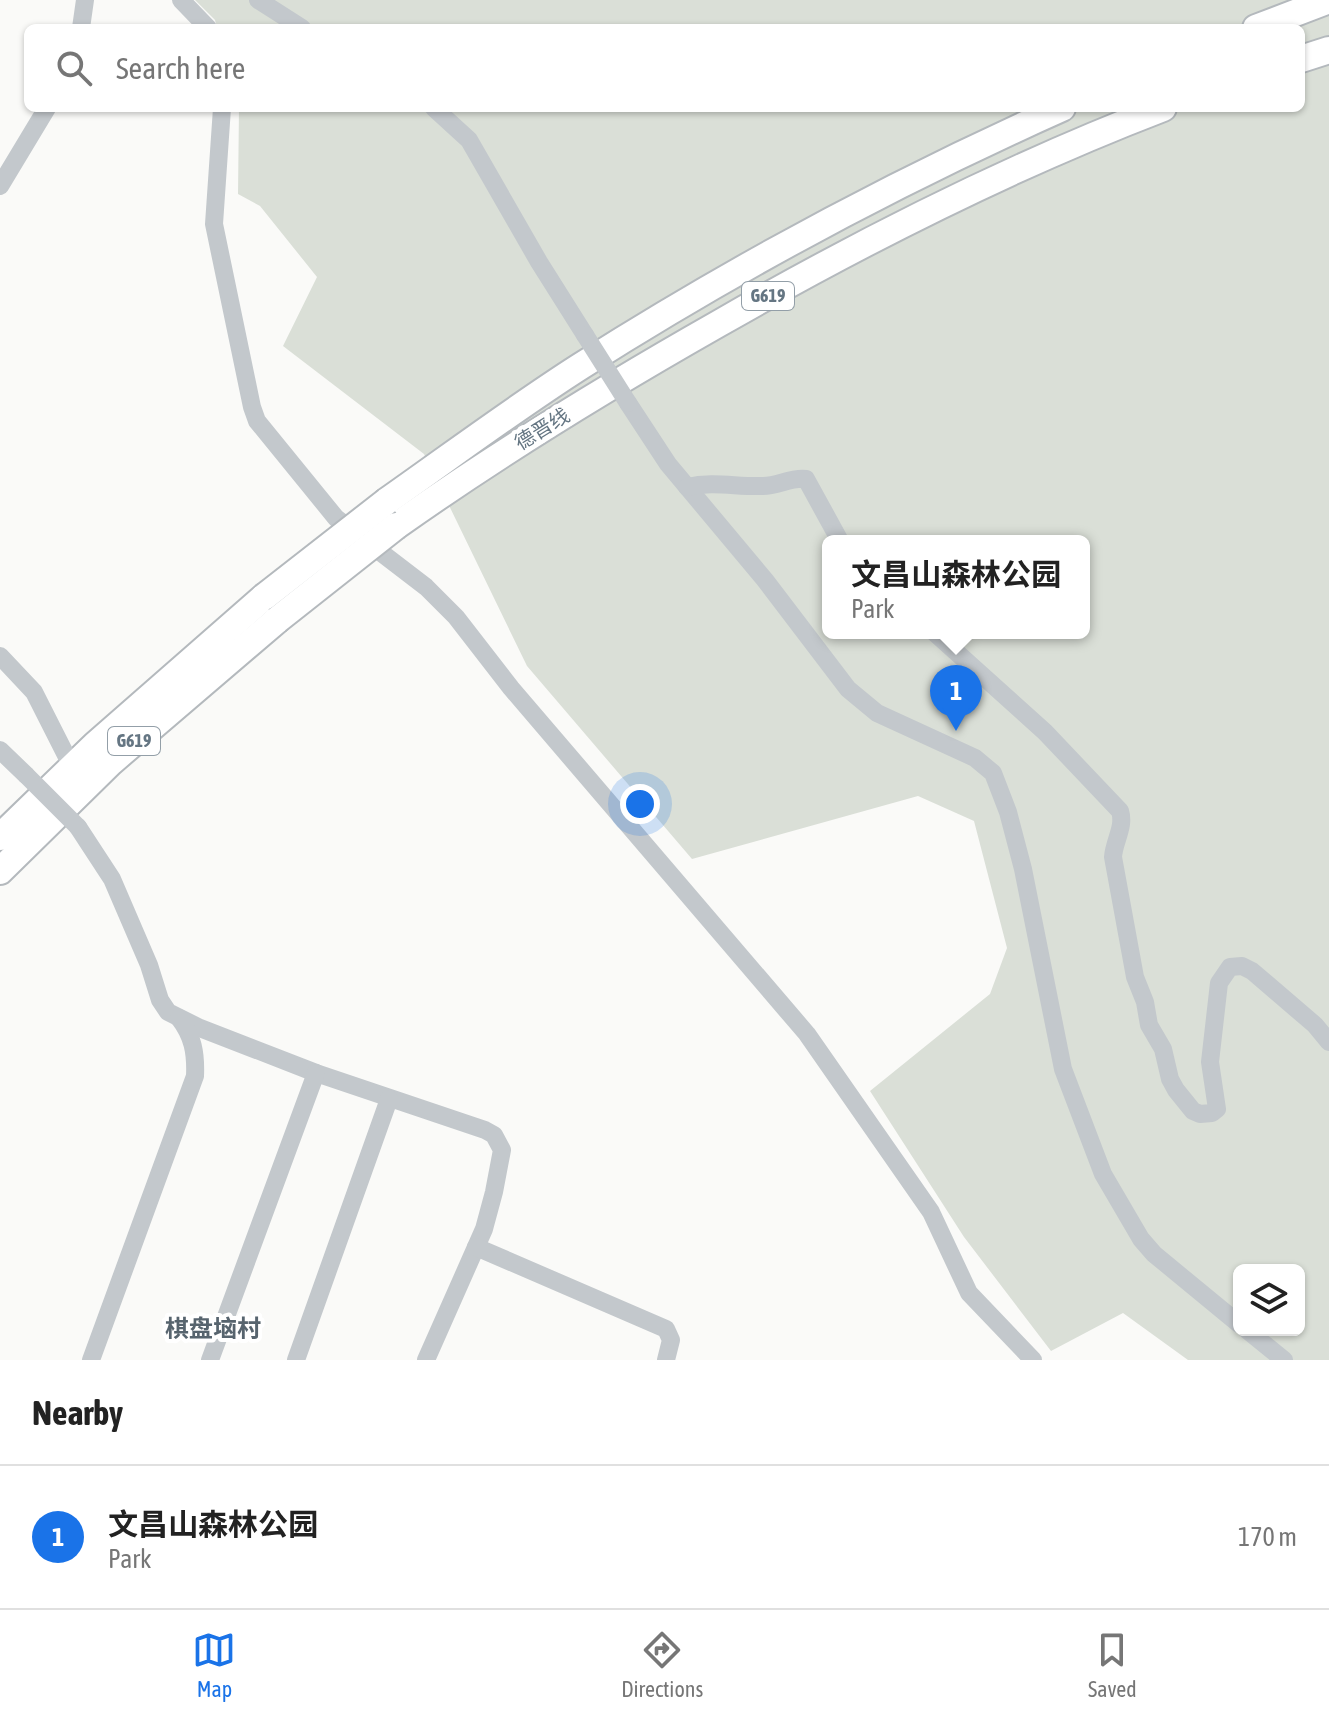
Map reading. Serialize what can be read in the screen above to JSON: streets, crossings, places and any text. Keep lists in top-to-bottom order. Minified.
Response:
{"streets":{"highway":["G619","德晋线"]},"districts":["棋盘垴村"],"page":{"search":"Search here","popup":["文昌山森林公园","Park"],"pins":"1","heading":"Nearby","list":[{"mark":"1","name":"文昌山森林公园","note":"Park","value":"170 m"}],"nav":["Map","Directions","Saved"]}}
